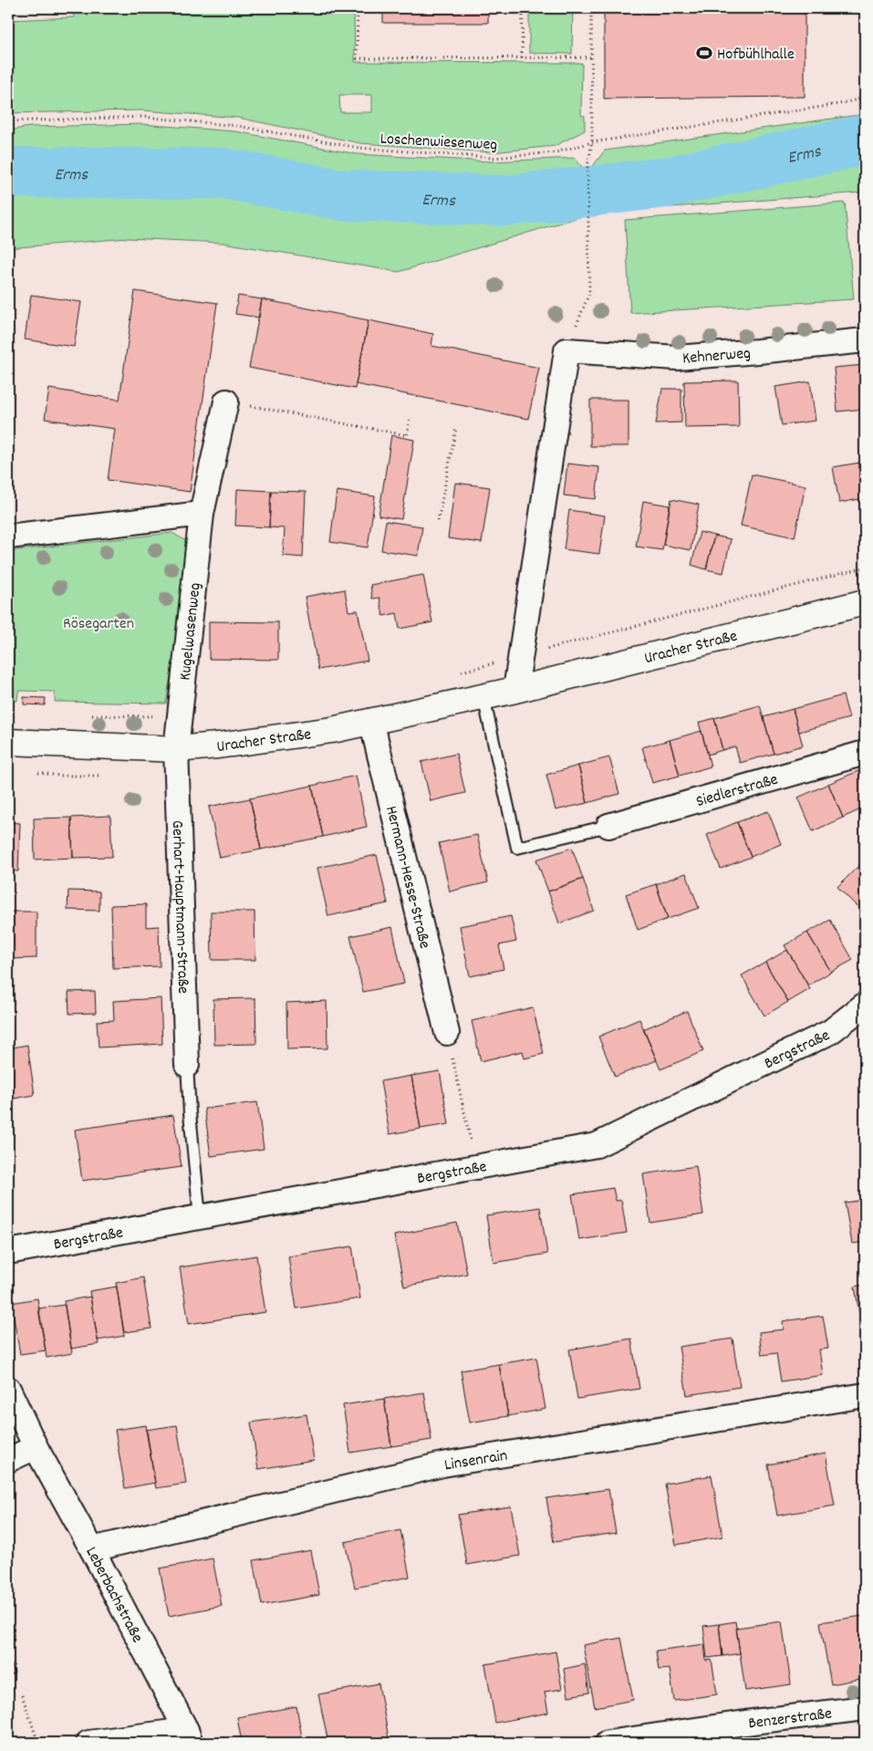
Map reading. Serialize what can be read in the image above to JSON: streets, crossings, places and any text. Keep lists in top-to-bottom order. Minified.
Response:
{"streets":{"street":["Kehnerweg","Kugelwasenweg","Uracher Straße","Siedlerstraße","Hermann-Hesse-Straße","Gerhart-Hauptmann-Straße","Bergstraße","Linsenrain","Leberbachstraße","Benzerstraße"],"path":["Loschenwiesenweg"]},"crossings":[["Kugelwasenweg","Uracher Straße"],["Kugelwasenweg","Gerhart-Hauptmann-Straße"],["Uracher Straße","Hermann-Hesse-Straße"],["Uracher Straße","Gerhart-Hauptmann-Straße"],["Linsenrain","Leberbachstraße"]],"water":["Erms"],"parks":["Rösegarten"],"places":{"sports":["Hofbühlhalle"]}}
